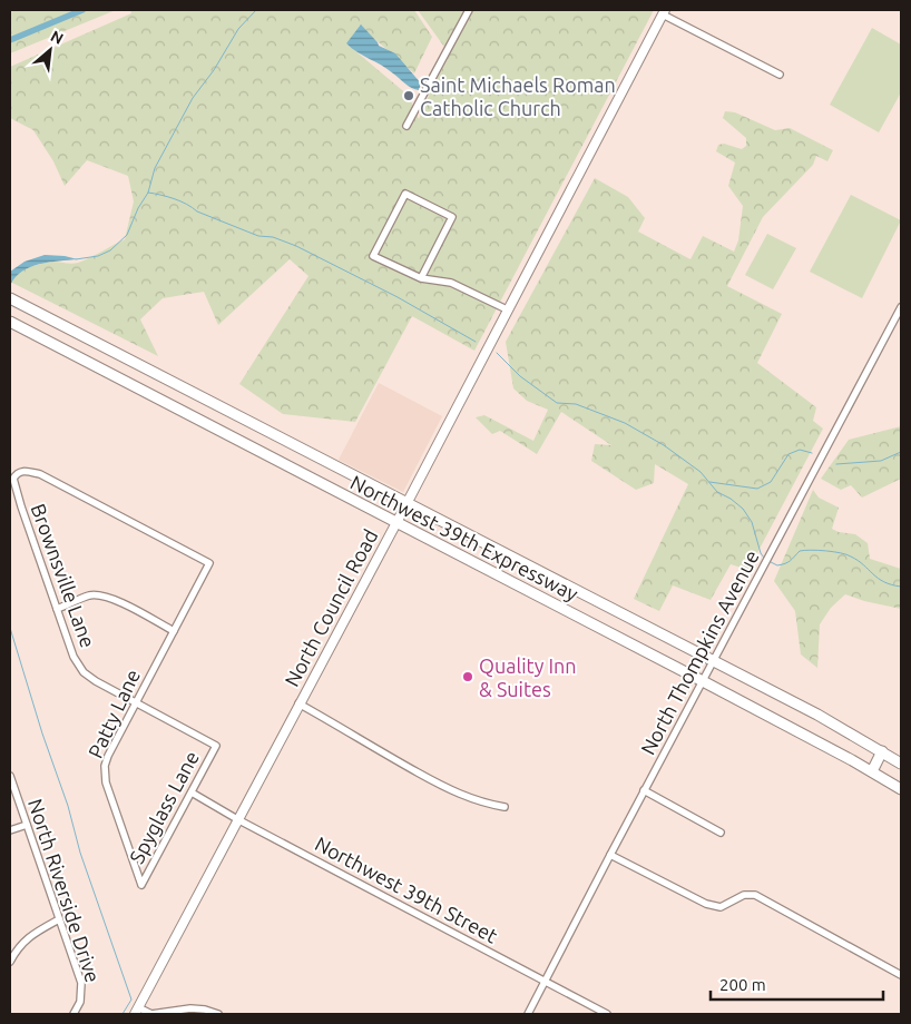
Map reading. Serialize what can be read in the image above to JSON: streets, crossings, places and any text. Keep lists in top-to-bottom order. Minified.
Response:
{"streets":{"highway":["Northwest 39th Expressway"],"main road":["North Council Road"],"street":["Brownsville Lane","North Thompkins Avenue","Patty Lane","Spyglass Lane","Northwest 39th Street","North Riverside Drive"]},"crossings":[["Northwest 39th Expressway","North Council Road"],["Northwest 39th Expressway","North Thompkins Avenue"],["Brownsville Lane","Patty Lane"],["Brownsville Lane","Spyglass Lane"],["North Council Road","Northwest 39th Street"],["North Thompkins Avenue","Northwest 39th Street"],["Patty Lane","Spyglass Lane"],["Spyglass Lane","Northwest 39th Street"]],"places":["Saint Michaels Roman Catholic Church","Quality Inn & Suites"],"scale_bar":"200 m","north":"top right"}
